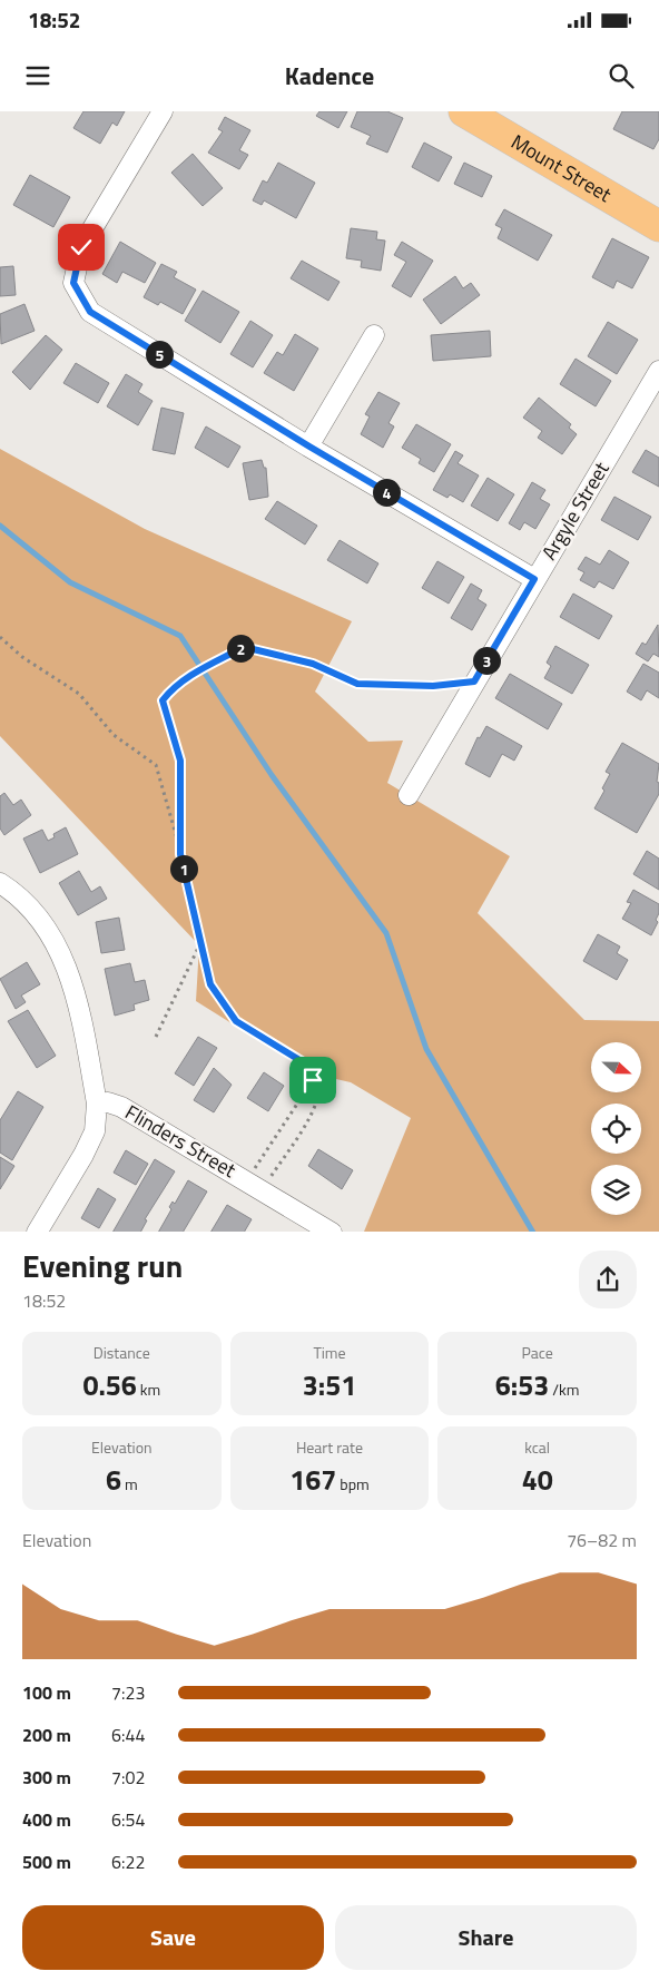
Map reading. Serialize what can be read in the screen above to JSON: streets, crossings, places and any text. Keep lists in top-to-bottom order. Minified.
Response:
{"streets":{"highway":["Mount Street"],"street":["Argyle Street","Flinders Street"]},"north":"right","page":{"status":"18:52","header":"Kadence","pins":["5","4","2","3","1"],"heading":["Evening run","18:52"],"stats":[["Distance","0.56 km"],["Time","3:51"],["Pace","6:53 /km"],["Elevation","6 m"],["Heart rate","167 bpm"],["kcal","40"]],"chart":["Elevation","76–82 m"],"list":[{"name":"100 m","note":"7:23"},{"name":"200 m","note":"6:44"},{"name":"300 m","note":"7:02"},{"name":"400 m","note":"6:54"},{"name":"500 m","note":"6:22"}],"buttons":["Save","Share"]}}
